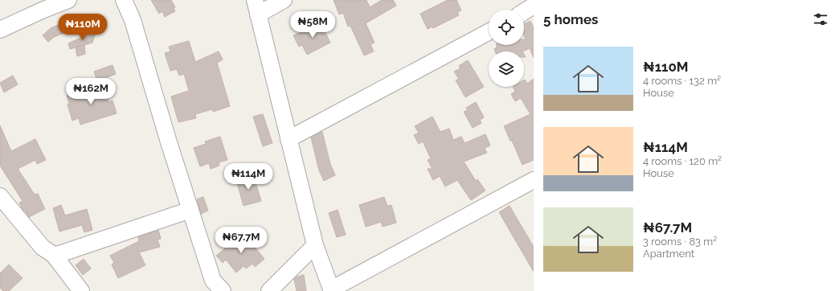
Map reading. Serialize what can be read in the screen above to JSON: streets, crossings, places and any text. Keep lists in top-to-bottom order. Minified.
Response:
{"page":{"heading":"5 homes","price":["₦58M","₦110M","₦162M","₦114M","₦67.7M"],"list":[{"name":"₦110M","note":"4 rooms · 132 m² · House"},{"name":"₦114M","note":"4 rooms · 120 m² · House"},{"name":"₦67.7M","note":"3 rooms · 83 m² · Apartment"}]}}
